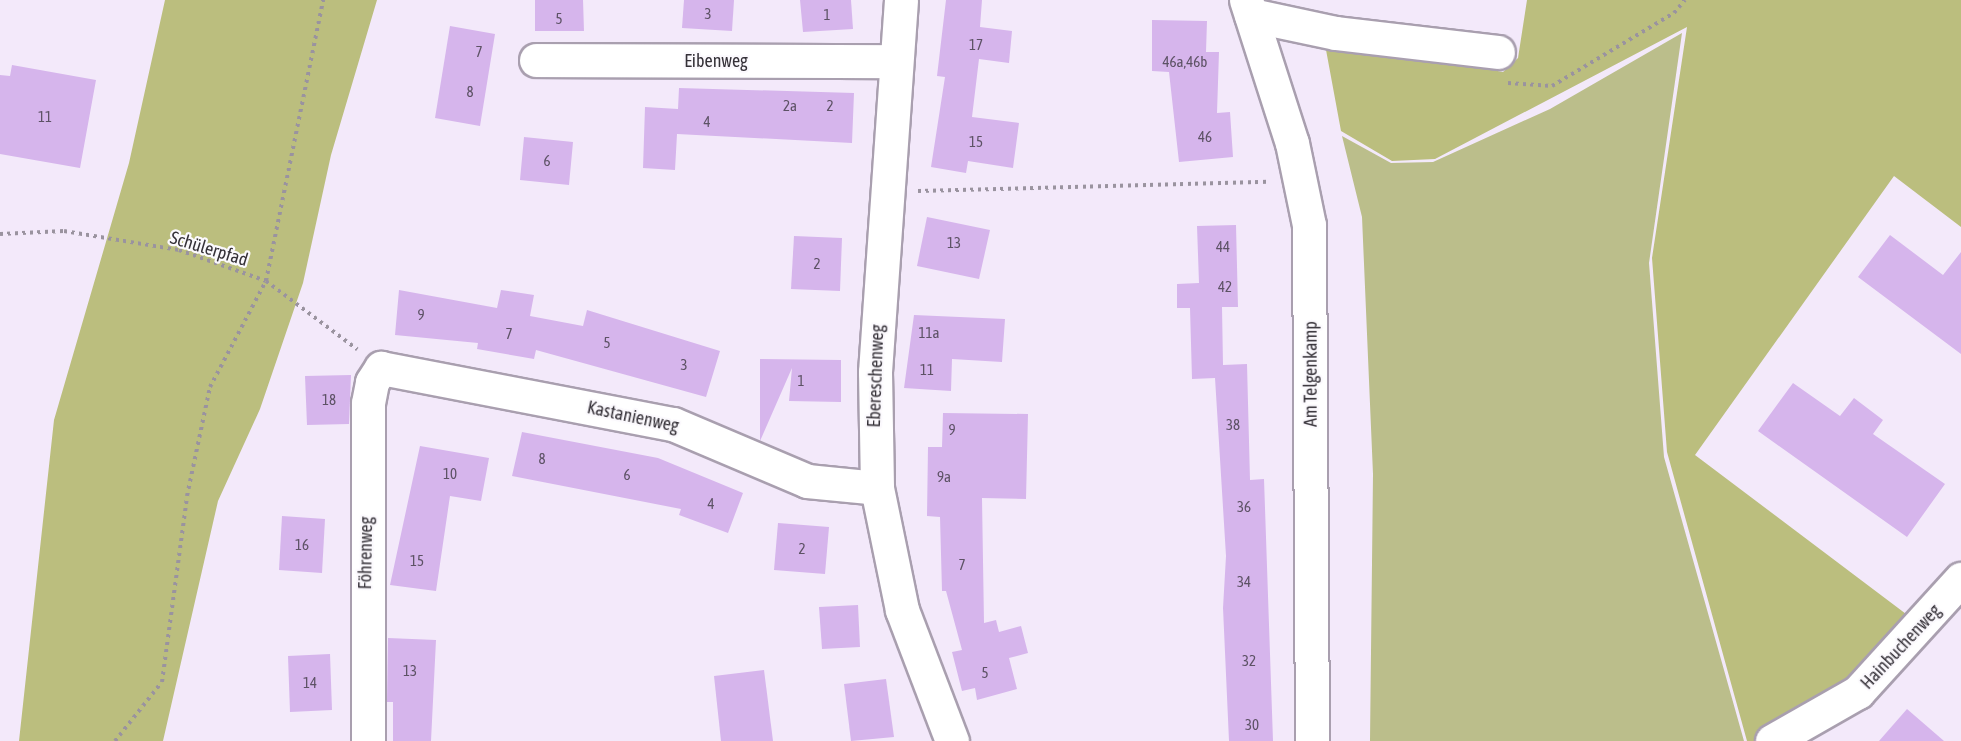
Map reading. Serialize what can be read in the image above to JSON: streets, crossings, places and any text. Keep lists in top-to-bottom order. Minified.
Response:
{"streets":{"street":["Eibenweg","Am Telgenkamp","Ebereschenweg","Kastanienweg","Föhrenweg","Hainbuchenweg"],"path":["Schülerpfad"]},"crossings":[["Eibenweg","Ebereschenweg"],["Schülerpfad","Kastanienweg"],["Schülerpfad","Föhrenweg"],["Ebereschenweg","Kastanienweg"],["Kastanienweg","Föhrenweg"]],"house_numbers":["3","1","5","17","7","46a,46b","8","2a","2","11","4","46","15","6","13","44","2","42","9","11a","7","5","3","11","1","18","38","9","8","10","6","9a","4","36","16","2","15","7","34","32","13","5","14","30"]}
